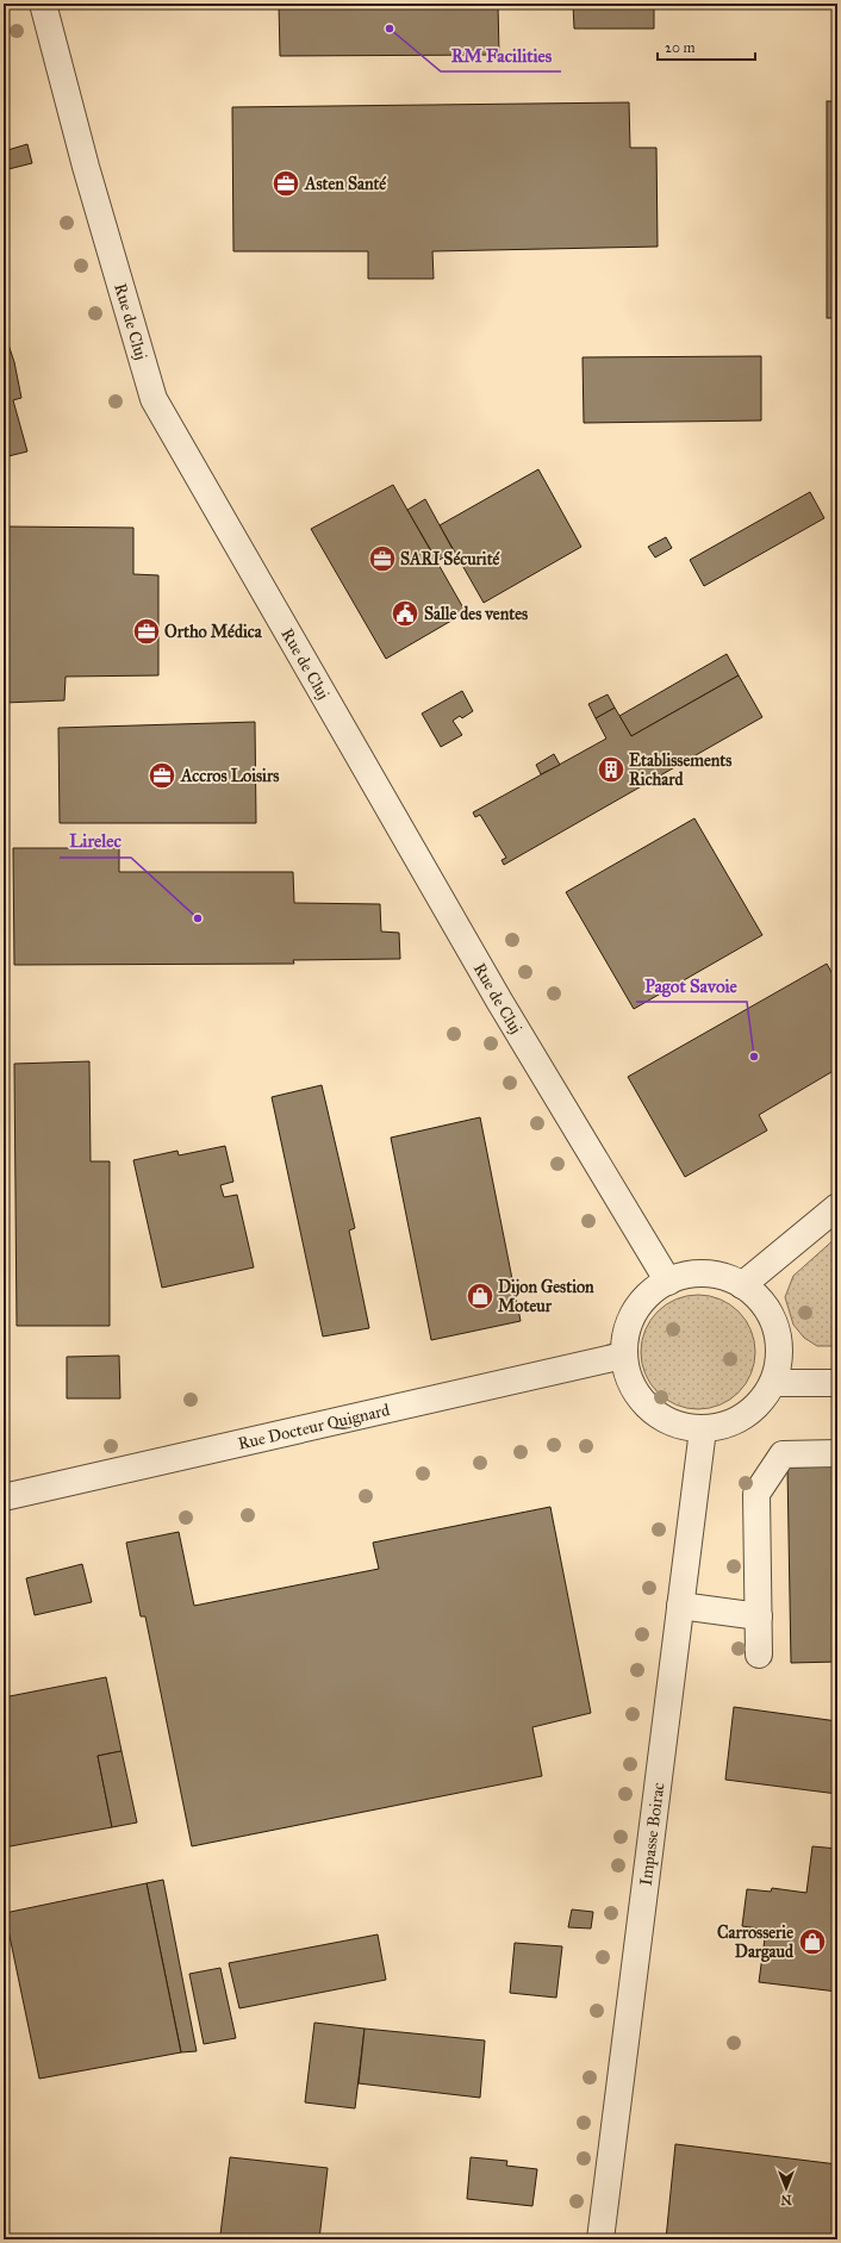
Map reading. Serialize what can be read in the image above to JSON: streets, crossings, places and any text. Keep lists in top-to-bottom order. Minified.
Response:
{"streets":{"street":["Rue de Cluj","Rue Docteur Quignard","Impasse Boirac"]},"crossings":[["Rue de Cluj","Rue Docteur Quignard"],["Rue de Cluj","Impasse Boirac"],["Rue Docteur Quignard","Impasse Boirac"]],"places":{"other":["RM Facilities","Lirelec","Pagot Savoie"],"office":["Asten Santé","SARI Sécurité","Ortho Médica","Accros Loisirs"],"public building":["Salle des ventes"],"building":["Etablissements Richard"],"shop":["Dijon Gestion Moteur","Carrosserie Dargaud"]},"scale_bar":"20 m","north":"bottom"}
